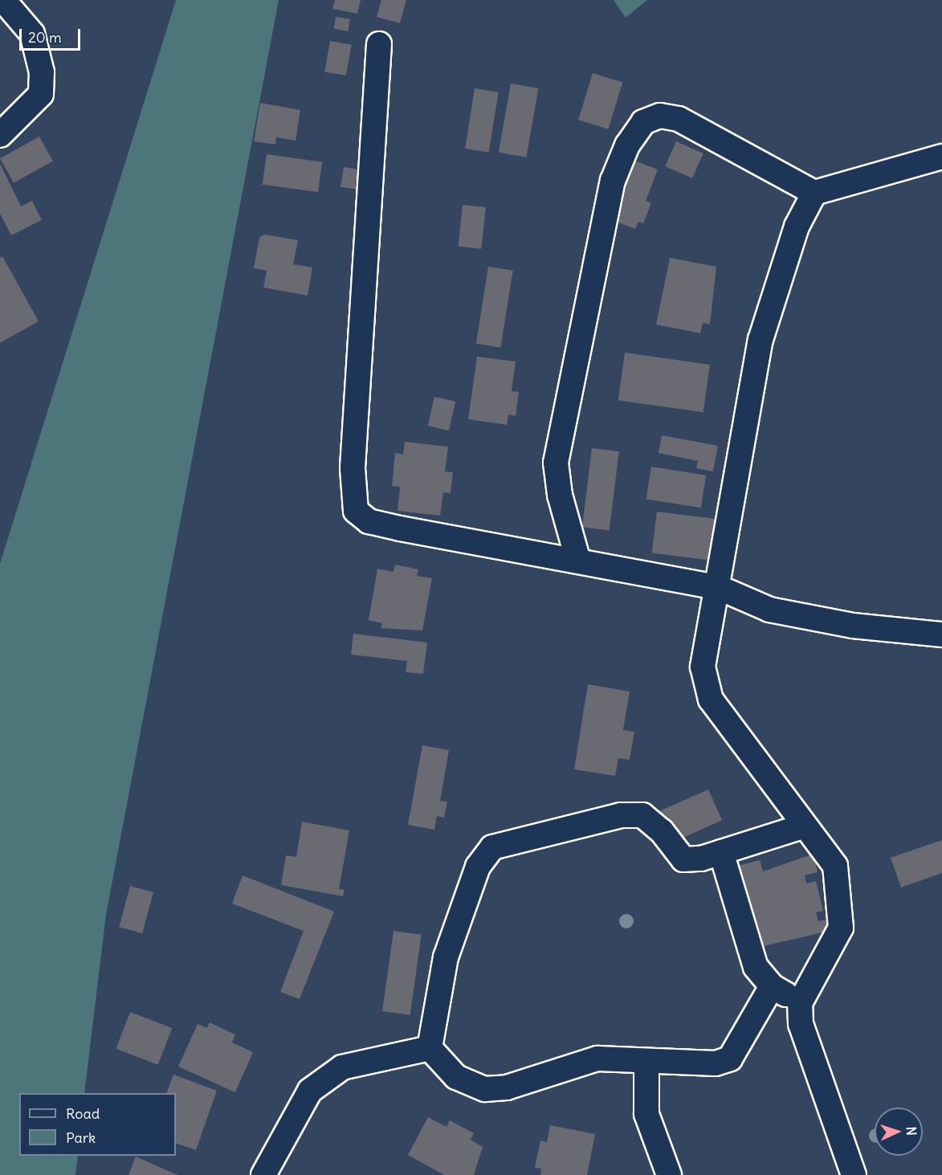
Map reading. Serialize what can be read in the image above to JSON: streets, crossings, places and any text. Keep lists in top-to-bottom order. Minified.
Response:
{"legend":["Road","Park"],"scale_bar":"20 m","north":"right"}
